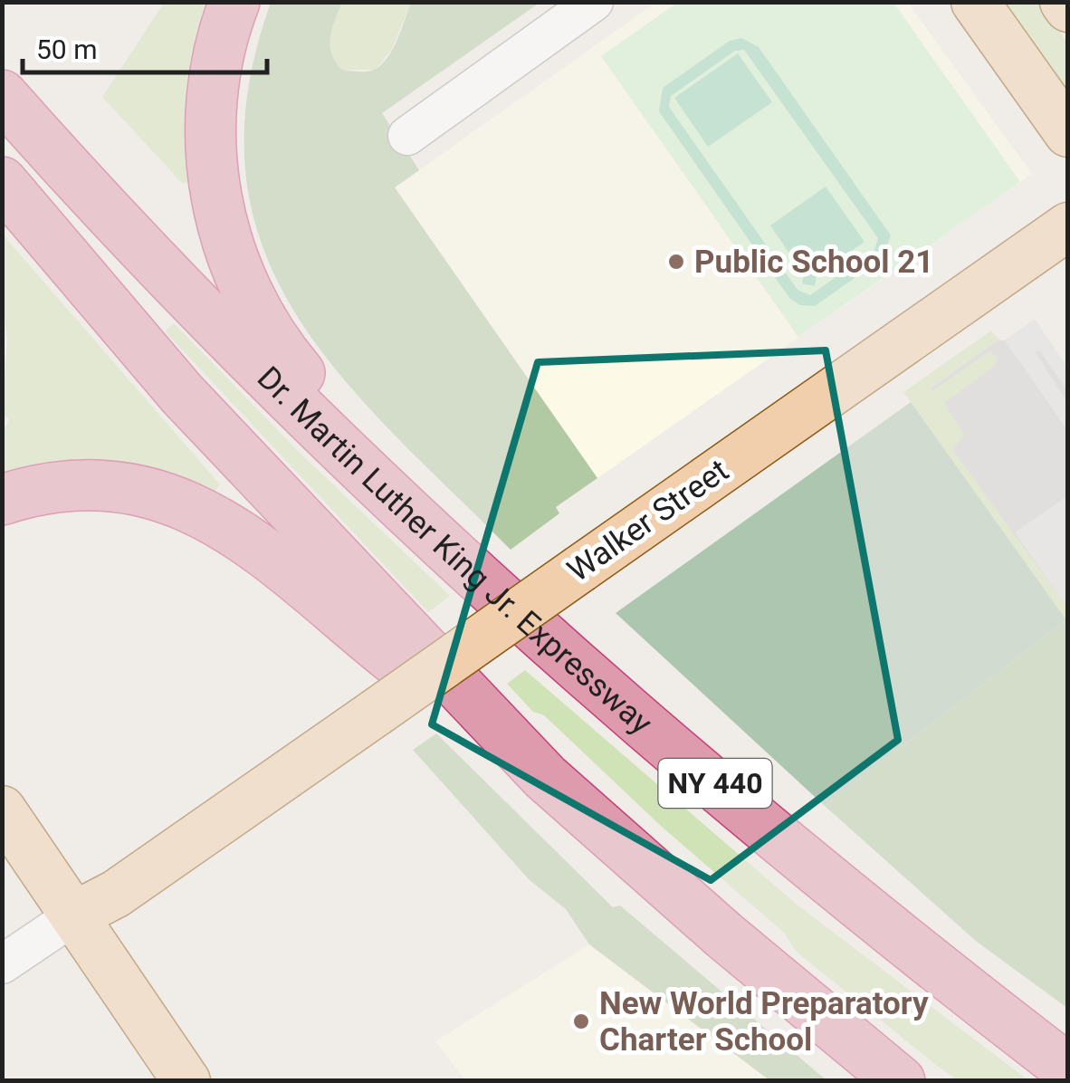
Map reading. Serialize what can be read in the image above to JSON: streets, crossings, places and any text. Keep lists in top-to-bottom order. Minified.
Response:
{"streets":{"highway":["Dr. Martin Luther King Jr. Expressway","NY 440"],"main road":["Walker Street"]},"places":["Public School 21","New World Preparatory Charter School"],"scale_bar":"50 m"}
